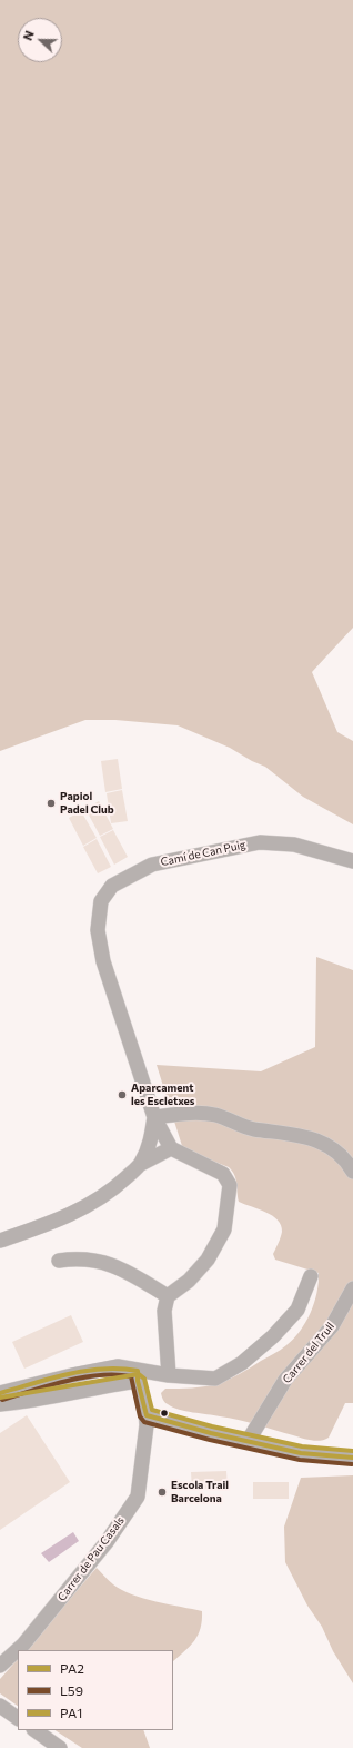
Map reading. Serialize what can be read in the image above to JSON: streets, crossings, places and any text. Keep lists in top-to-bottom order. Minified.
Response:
{"streets":{"street":["Camí de Can Puig","Carrer del Trull","Carrer de Pau Casals"]},"places":["Papiol Padel Club","Aparcament les Escletxes","Escola Trail Barcelona"],"lines":["transit line PA2","transit line L59","transit line PA1"],"legend":["PA2","L59","PA1"],"north":"left"}
